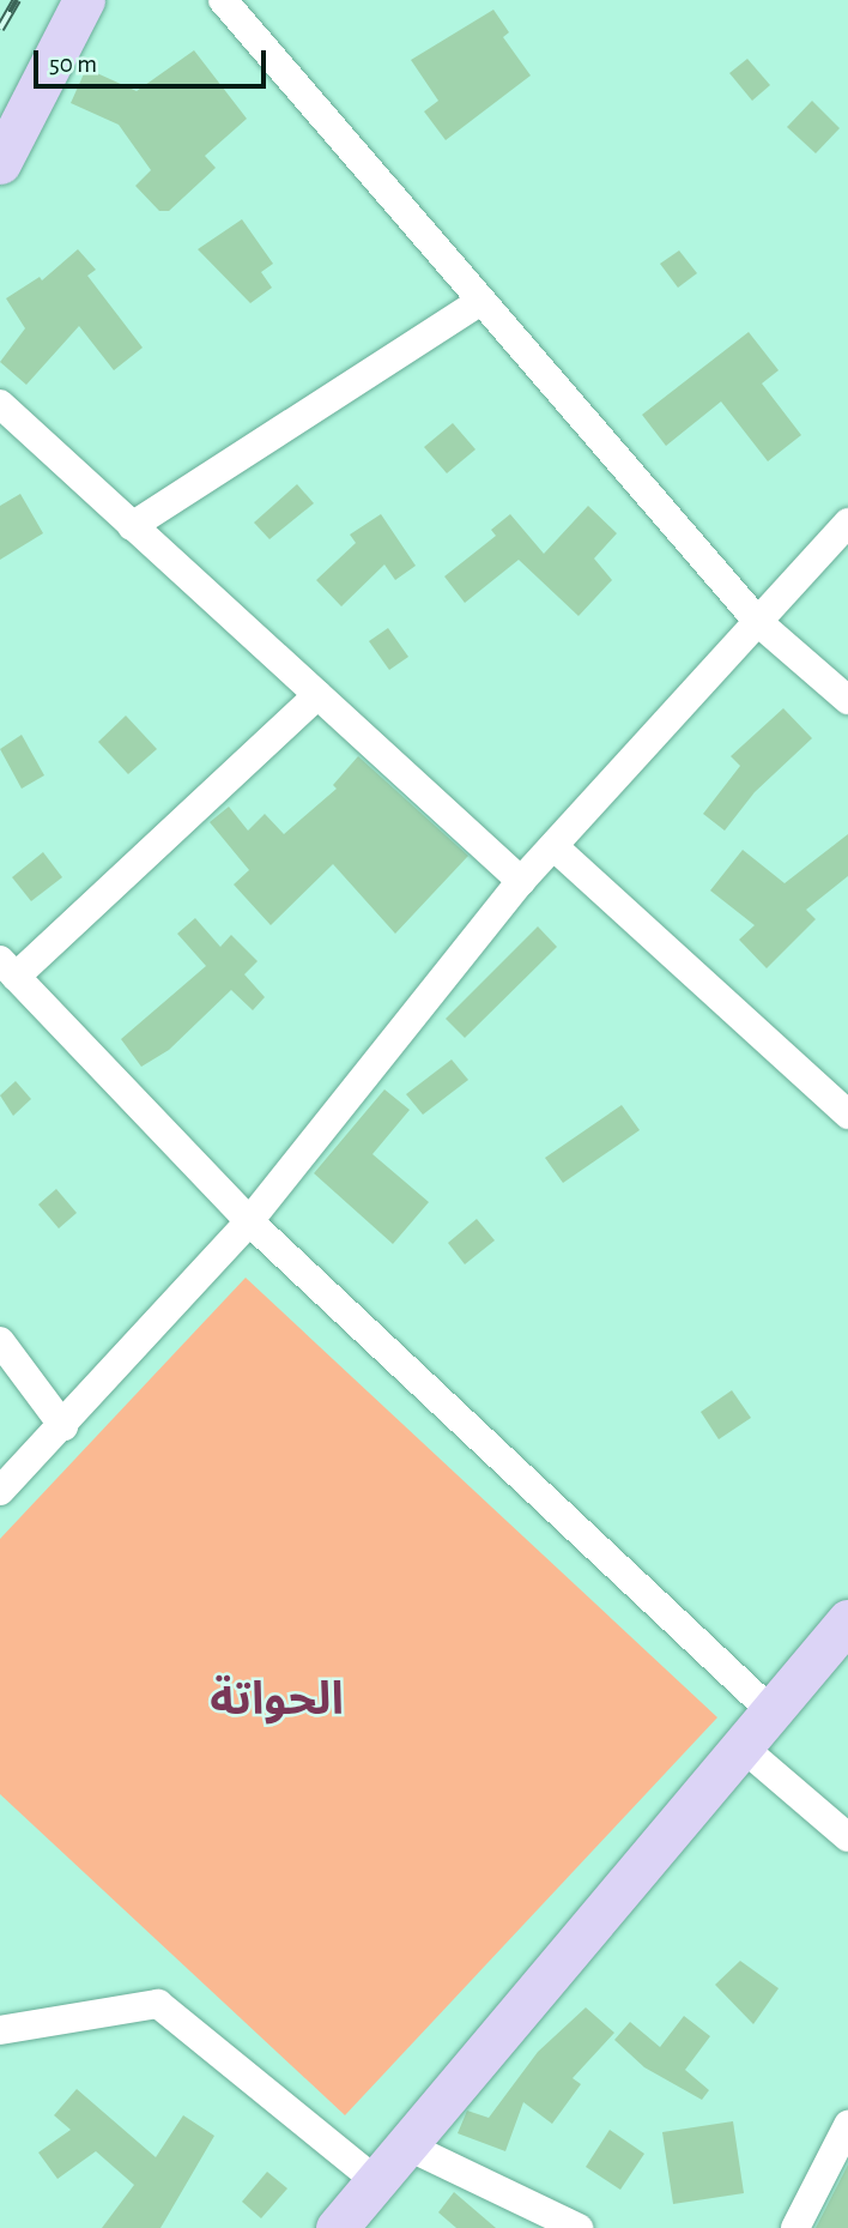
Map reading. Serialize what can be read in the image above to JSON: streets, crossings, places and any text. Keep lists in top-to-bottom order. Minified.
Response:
{"districts":["الحواتة"],"scale_bar":"50 m"}
